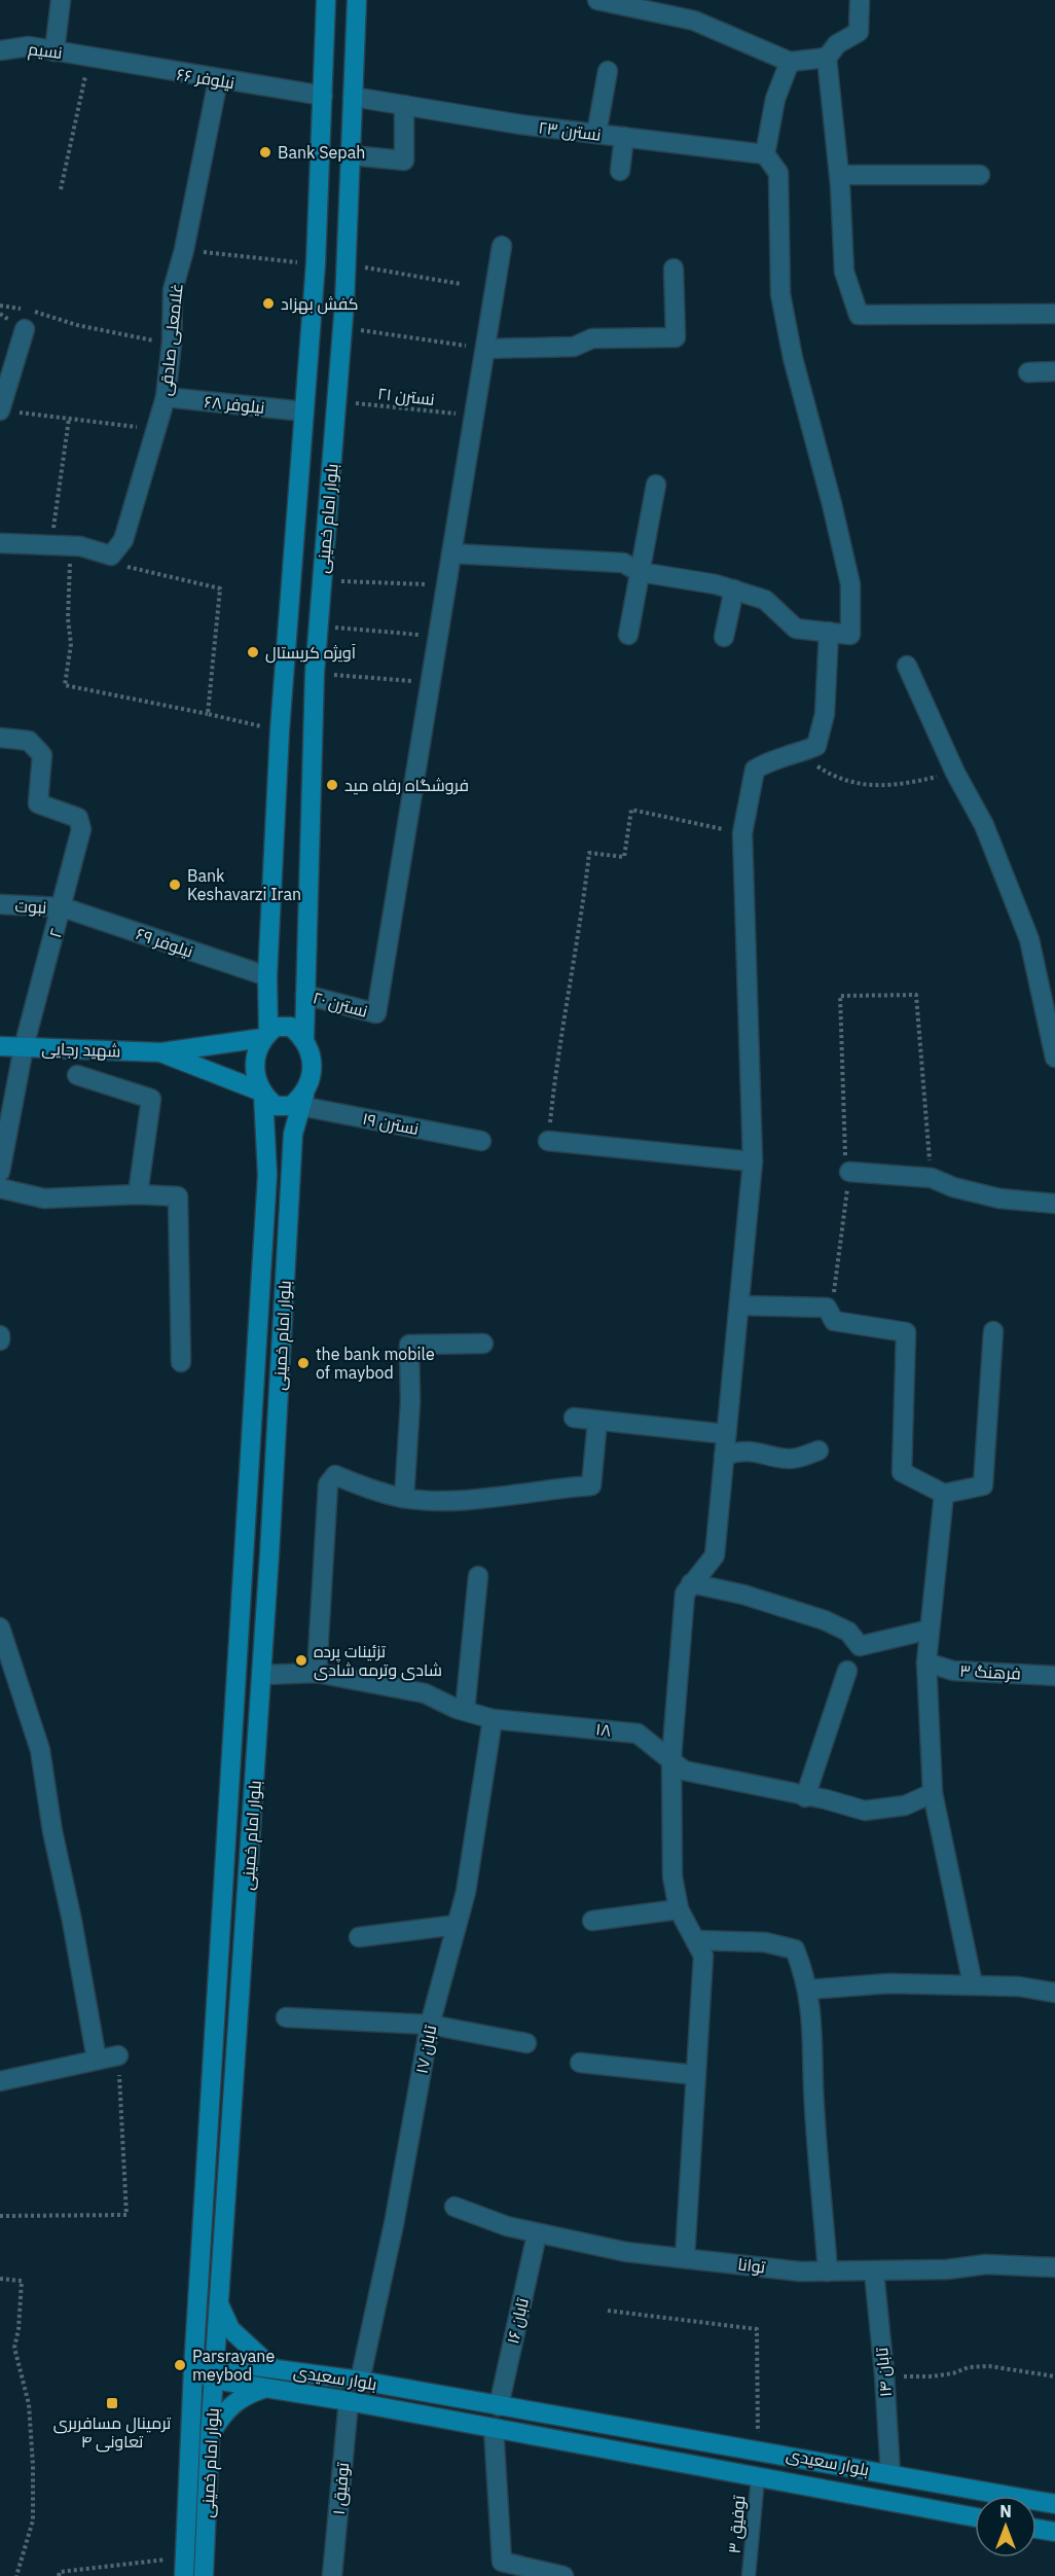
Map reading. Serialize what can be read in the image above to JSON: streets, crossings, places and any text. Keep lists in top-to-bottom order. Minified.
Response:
{"streets":{"main road":["بلوار امام خمینی","شهید رجایی","بلوار سعیدی"],"street":["نسیم","نیلوفر ۶۶","نسترن ۲۳","غلامعلی صادقی","نیلوفر ۶۸","نبوت","۲","نیلوفر ۶۹","نسترن ۲۰","نسترن ۱۹","فرهنگ ۳","۱۸","تابان ۱۷","توانا","تابان ۱۶","تابان ۱۴","توفیق ۱"],"lane":["توفیق ۳"],"path":["نسترن ۲۱"]},"crossings":[["نسیم","نیلوفر ۶۶"],["نیلوفر ۶۶","غلامعلی صادقی"],["نیلوفر ۶۶","بلوار امام خمینی"],["نسترن ۲۳","بلوار امام خمینی"],["غلامعلی صادقی","نیلوفر ۶۸"],["نسترن ۲۱","بلوار امام خمینی"],["نیلوفر ۶۸","بلوار امام خمینی"],["بلوار امام خمینی","نیلوفر ۶۹"],["بلوار امام خمینی","نسترن ۲۰"],["بلوار امام خمینی","نسترن ۱۹"],["بلوار امام خمینی","۱۸"],["بلوار امام خمینی","بلوار سعیدی"],["نبوت","۲"],["نبوت","نیلوفر ۶۹"],["۲","نیلوفر ۶۹"],["۲","شهید رجایی"],["۱۸","تابان ۱۷"],["تابان ۱۷","بلوار سعیدی"],["توانا","تابان ۱۶"],["توانا","تابان ۱۴"],["تابان ۱۶","بلوار سعیدی"],["تابان ۱۴","بلوار سعیدی"],["بلوار سعیدی","توفیق ۱"],["بلوار سعیدی","توفیق ۳"]],"places":{"other":["Bank Sepah","کفش بهزاد","آویژه کریستال","فروشگاه رفاه مید","Bank Keshavarzi Iran","the bank mobile of maybod","تزئینات پرده شادی وترمه شادی","Parsrayane meybod"],"transit":["ترمینال مسافربری تعاونی ۴"]},"north":"top"}
